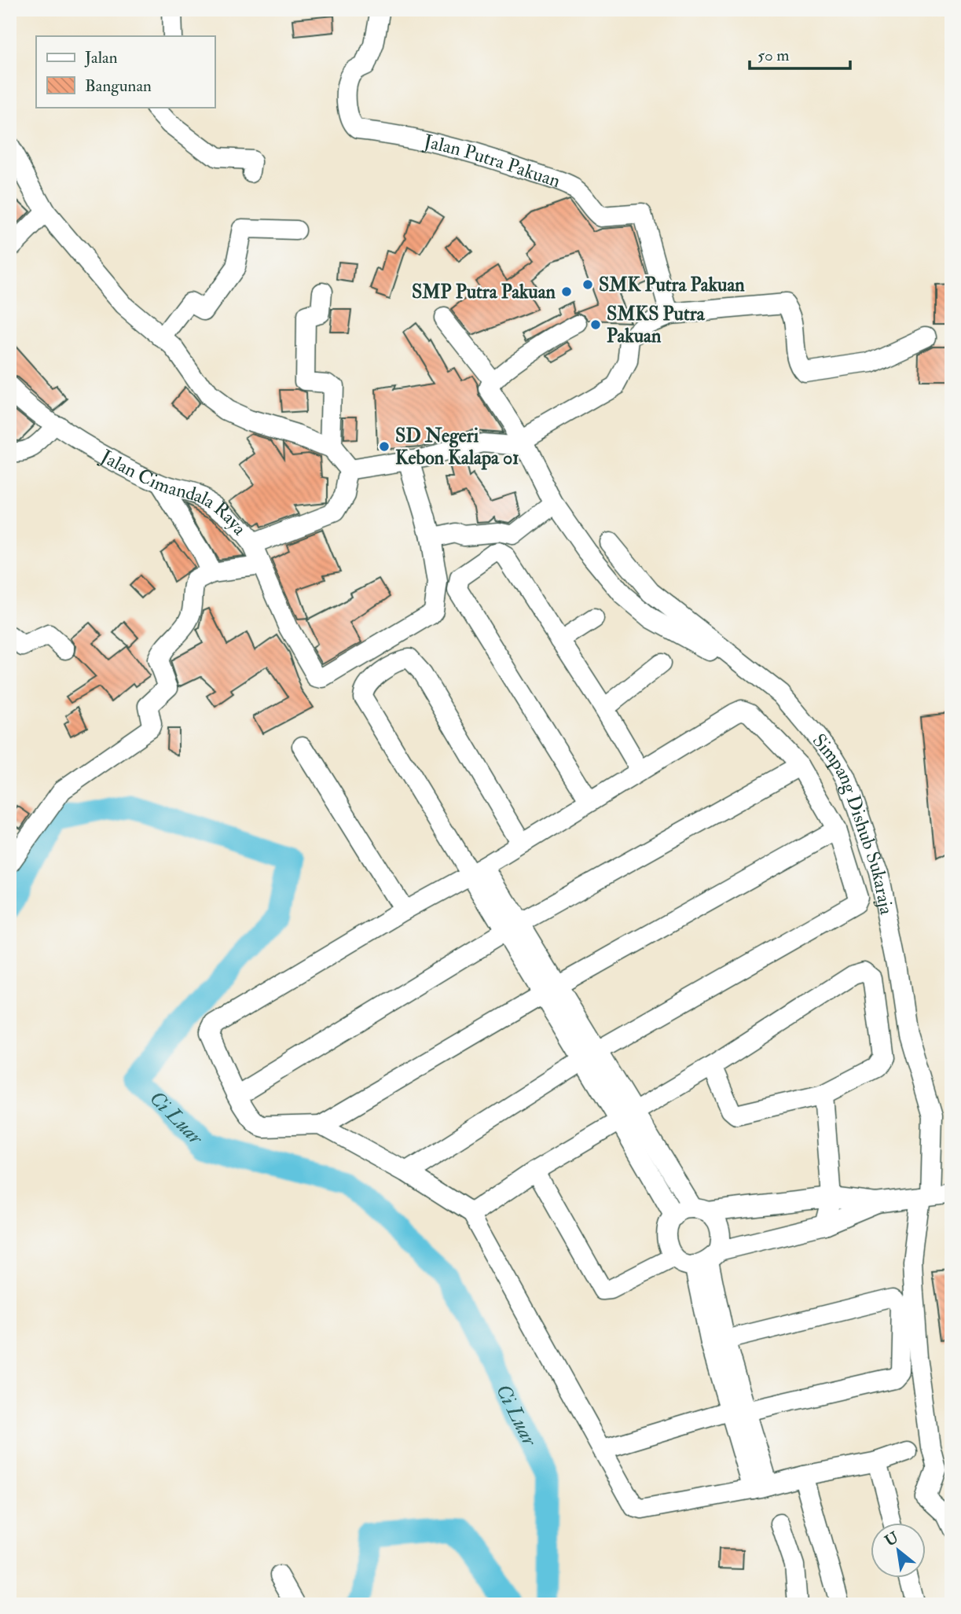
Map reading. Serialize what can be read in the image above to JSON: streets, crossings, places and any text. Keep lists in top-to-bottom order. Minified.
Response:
{"streets":{"street":["Jalan Putra Pakuan","Jalan Cimandala Raya","Simpang Dishub Sukaraja"]},"water":["Ci Luar"],"places":["SMK Putra Pakuan","SMP Putra Pakuan","SMKS Putra Pakuan","SD Negeri Kebon Kalapa 01"],"legend":["Jalan","Bangunan"],"scale_bar":"50 m","north":"top left"}
